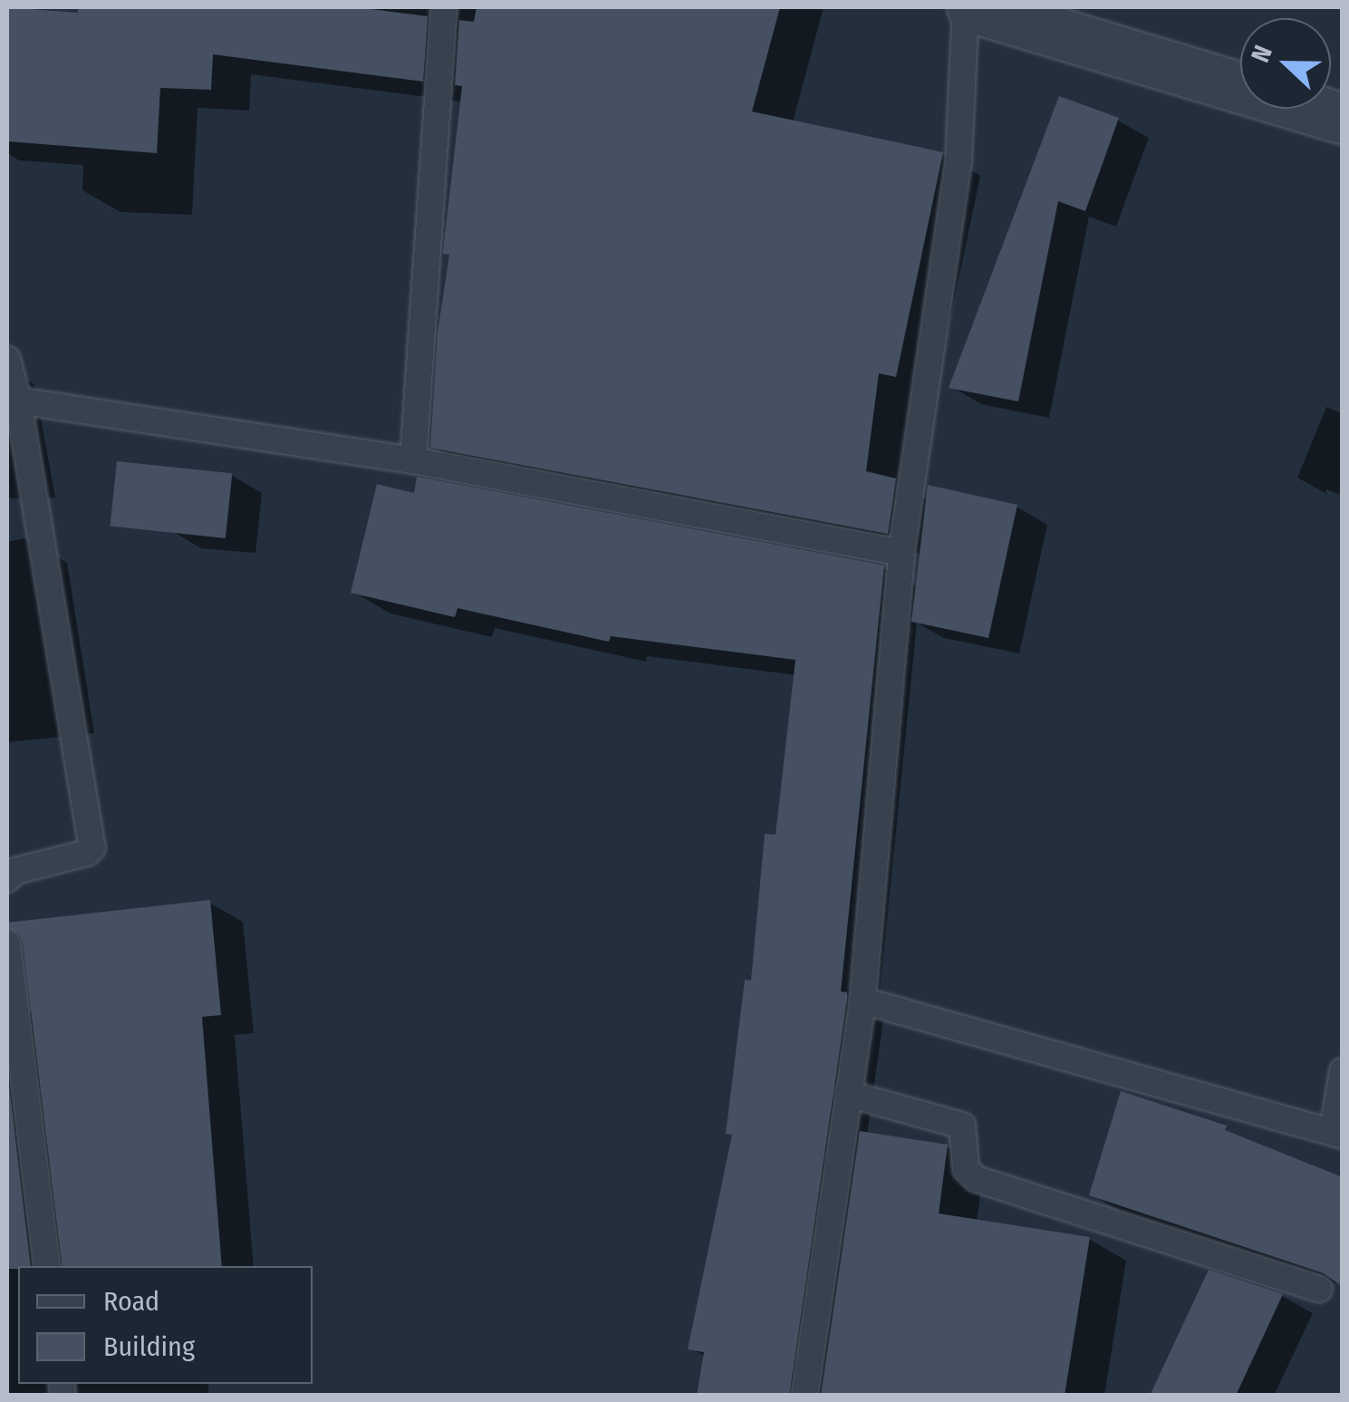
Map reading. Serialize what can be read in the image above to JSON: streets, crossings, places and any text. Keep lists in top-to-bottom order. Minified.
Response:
{"legend":["Road","Building"],"north":"left"}
